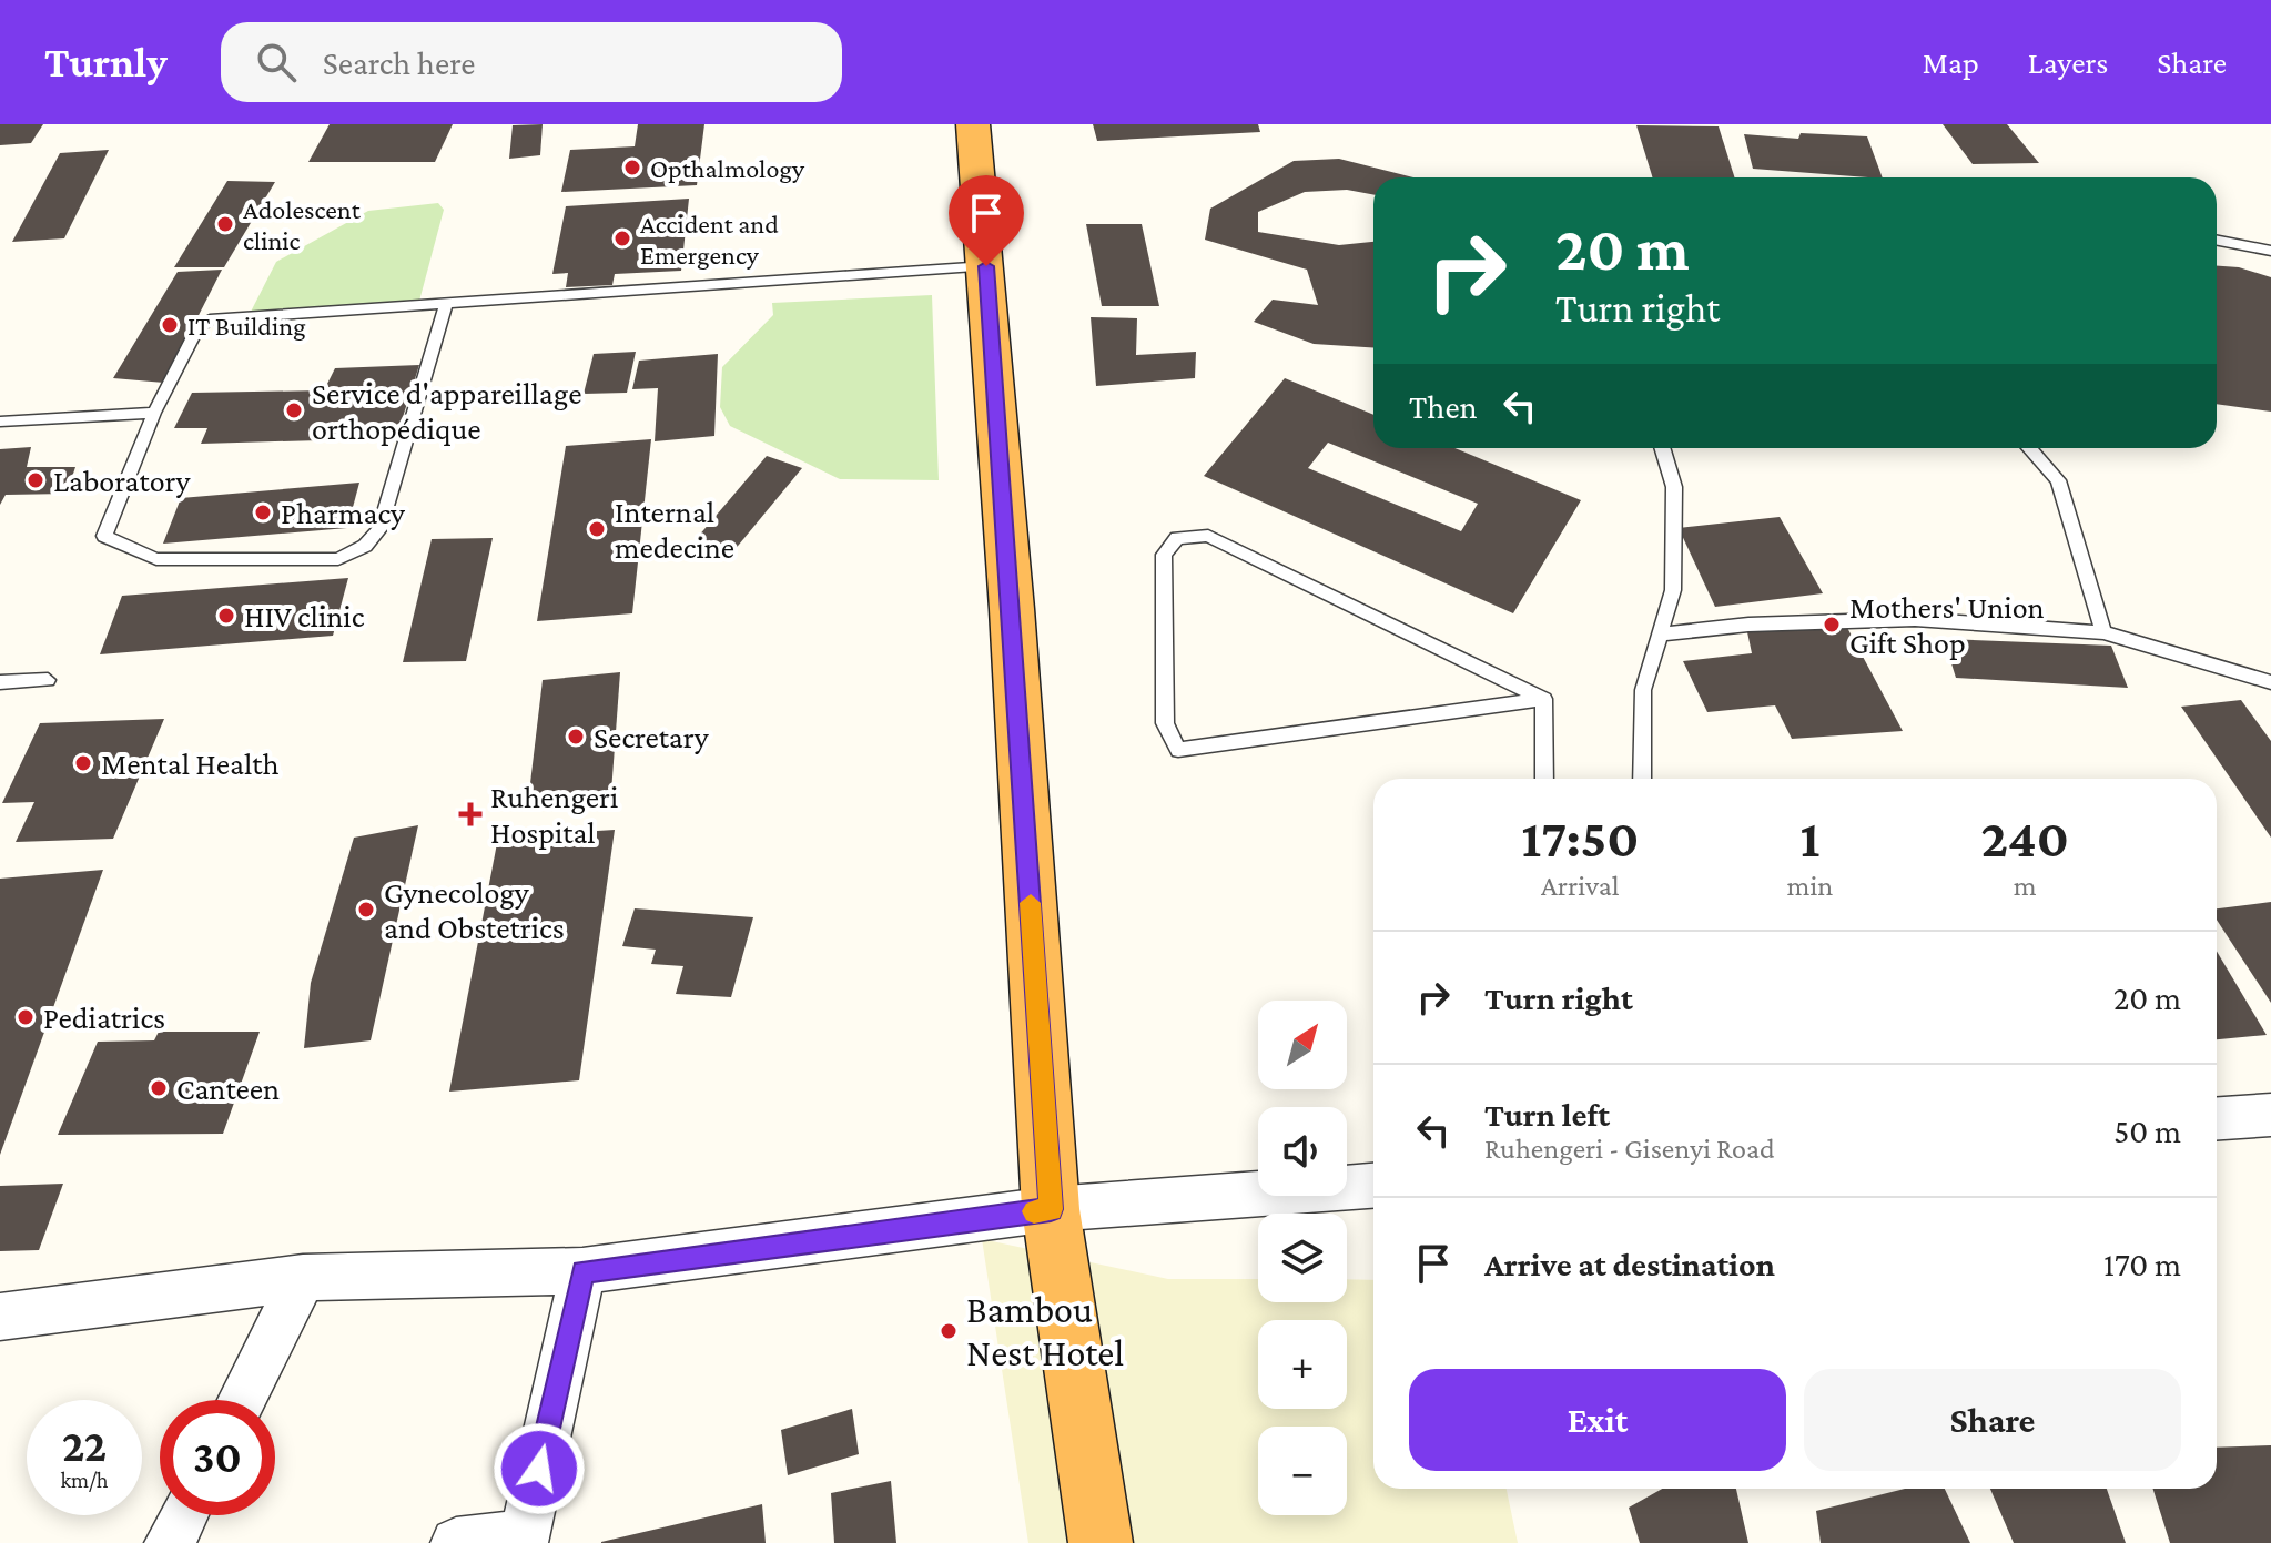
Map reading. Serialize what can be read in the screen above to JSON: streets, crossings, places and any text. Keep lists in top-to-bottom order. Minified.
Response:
{"places":{"other":["Opthalmology","Adolescent clinic","Accident and Emergency","IT Building","Service d'appareillage orthopédique","Laboratory","Pharmacy","Internal medecine","HIV clinic","Mothers' Union Gift Shop","Secretary","Mental Health","Gynecology and Obstetrics","Pediatrics","Canteen","Bambou Nest Hotel"],"health":["Ruhengeri Hospital"]},"north":"top right","page":{"header":"Turnly","search":"Search here","nav":["Map","Layers","Share"],"turn":["20 m","Turn right"],"then":"Then","eta":["17:50","Arrival","1","min","240","m"],"list":[{"name":"Turn right","value":"20 m"},{"name":"Turn left","note":"Ruhengeri - Gisenyi Road","value":"50 m"},{"name":"Arrive at destination","value":"170 m"}],"map_buttons":["+","−"],"buttons":["Exit","Share"],"speed":"22 km/h","limit":"30"}}
